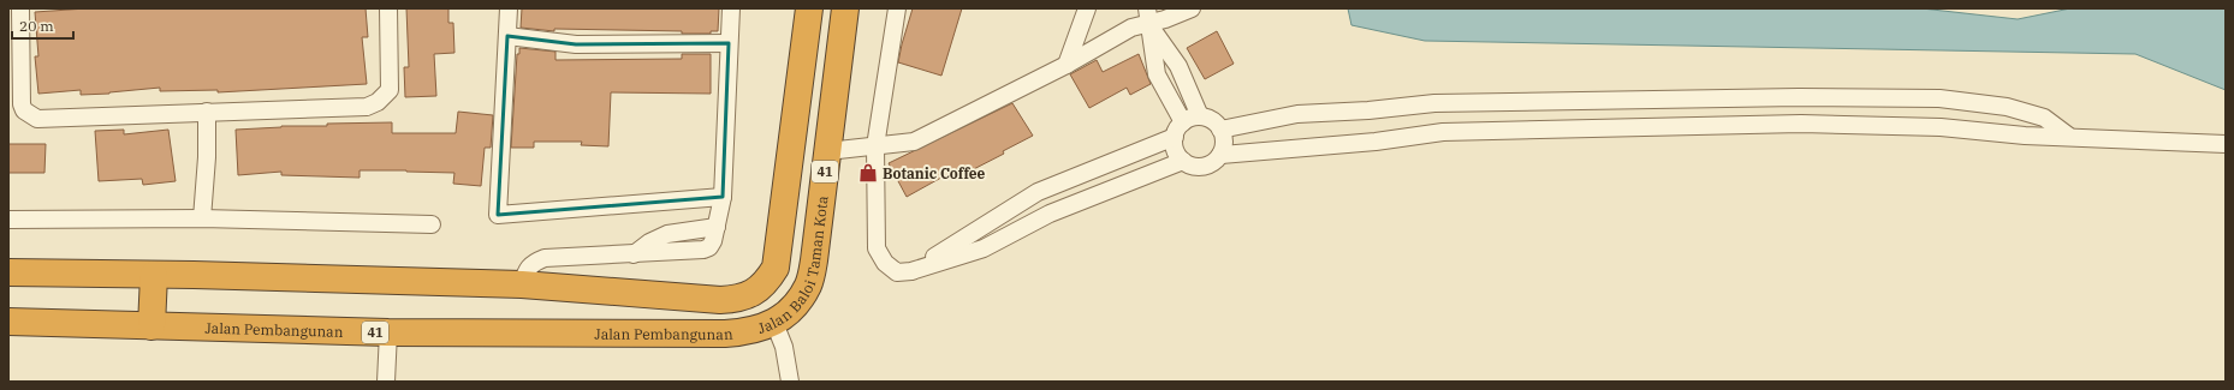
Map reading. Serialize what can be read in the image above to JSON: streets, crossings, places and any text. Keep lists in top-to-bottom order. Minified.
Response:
{"streets":{"highway":["41","Jalan Baloi Taman Kota","Jalan Pembangunan"]},"crossings":[["Jalan Baloi Taman Kota","Jalan Pembangunan"]],"places":{"shop":["Botanic Coffee"]},"scale_bar":"20 m"}
